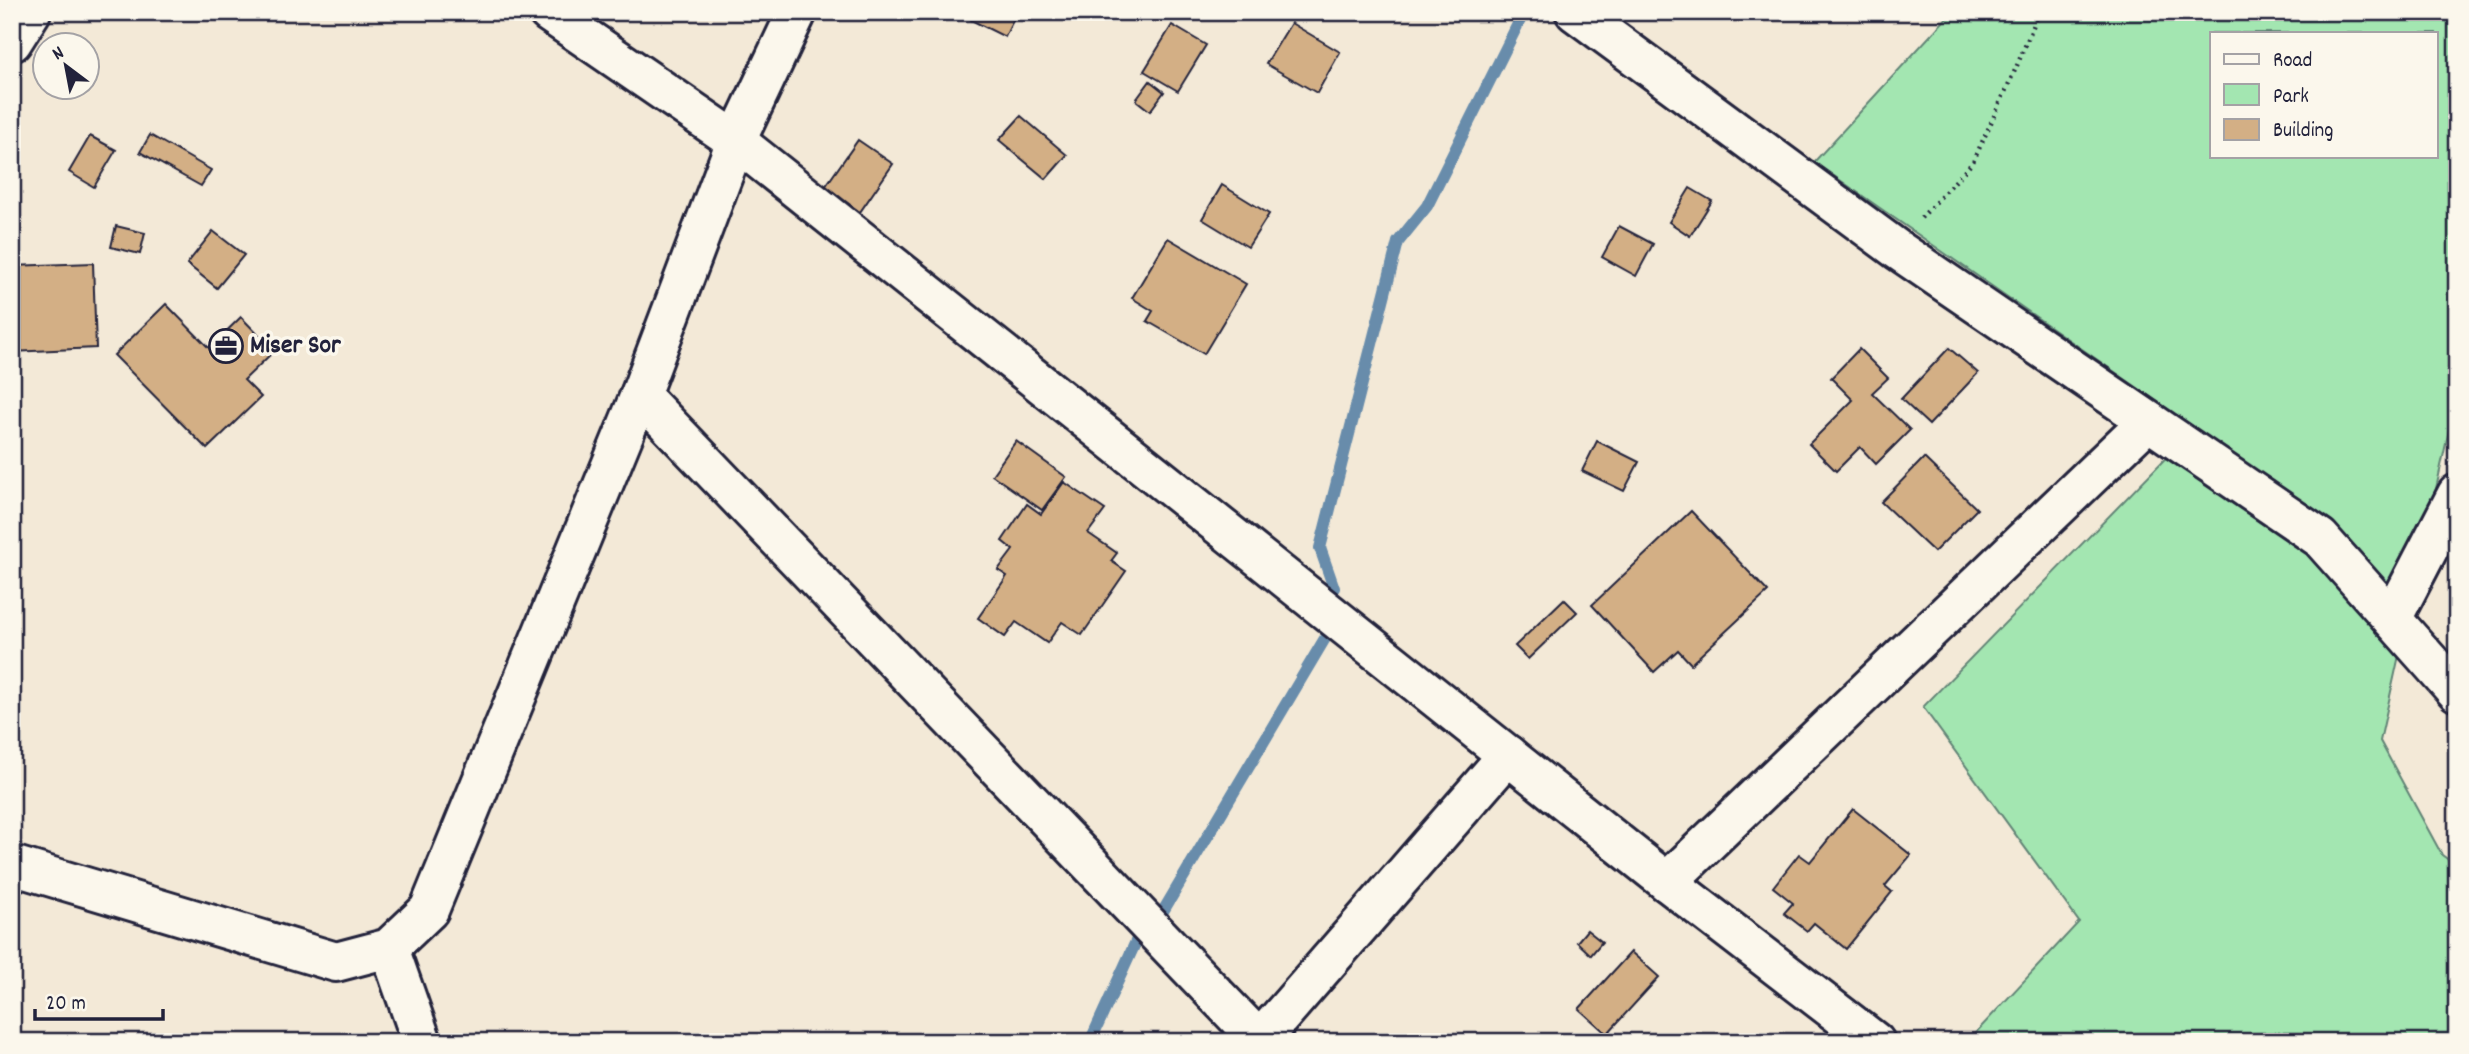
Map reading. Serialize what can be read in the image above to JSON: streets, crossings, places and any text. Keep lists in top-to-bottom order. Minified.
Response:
{"places":{"office":["Miser Sor"]},"legend":["Road","Park","Building"],"scale_bar":"20 m","north":"top left"}
